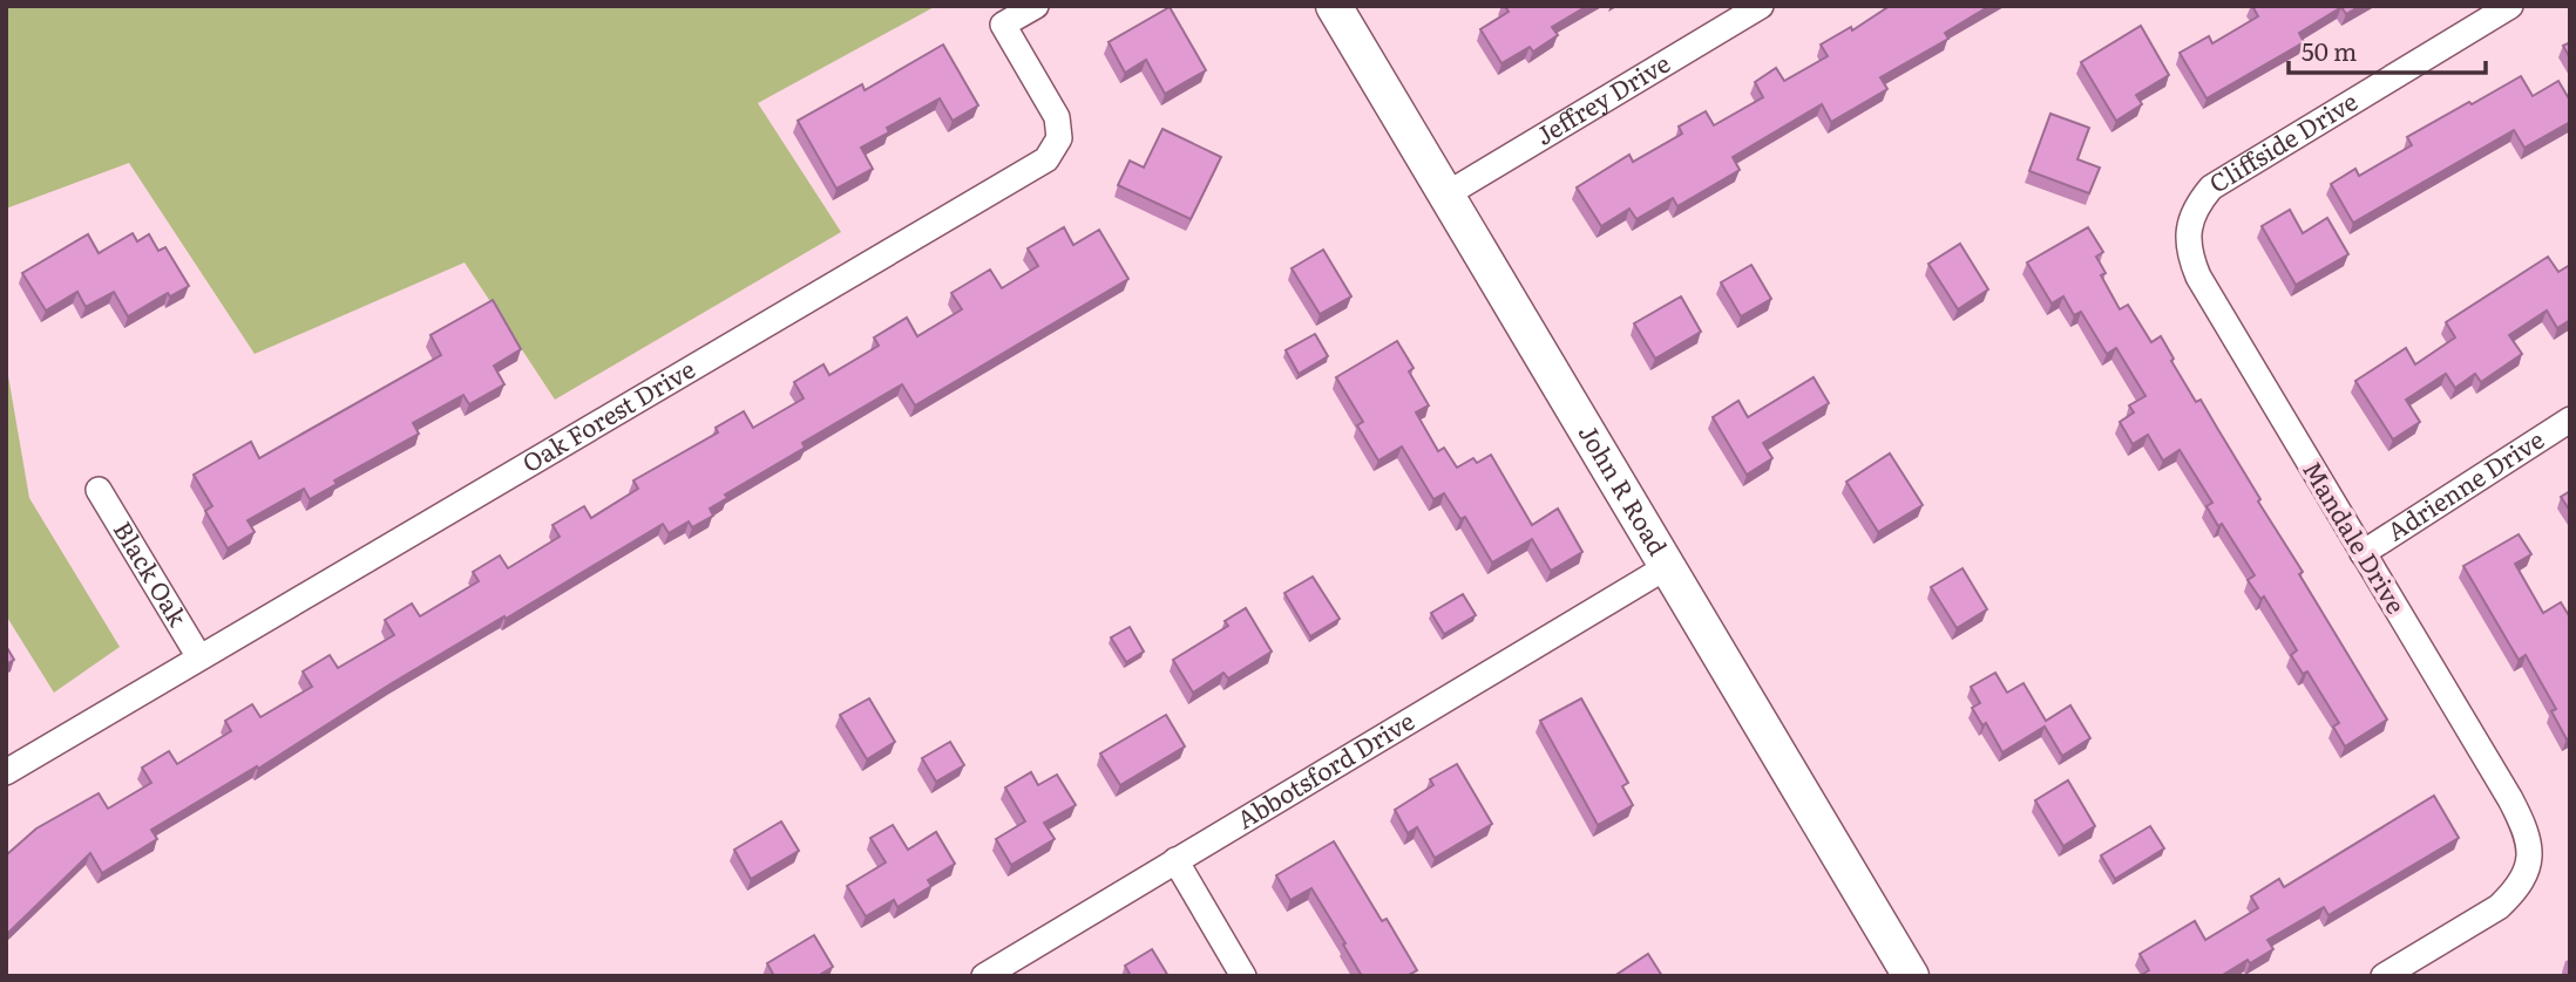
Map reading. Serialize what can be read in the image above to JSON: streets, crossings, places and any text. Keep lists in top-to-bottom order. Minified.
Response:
{"streets":{"main road":["John R Road"],"street":["Jeffrey Drive","Cliffside Drive","Oak Forest Drive","Adrienne Drive","Mandale Drive","Black Oak","Abbotsford Drive"]},"crossings":[["Jeffrey Drive","John R Road"],["Cliffside Drive","Mandale Drive"],["Oak Forest Drive","Black Oak"],["Adrienne Drive","Mandale Drive"],["John R Road","Abbotsford Drive"]],"scale_bar":"50 m"}
